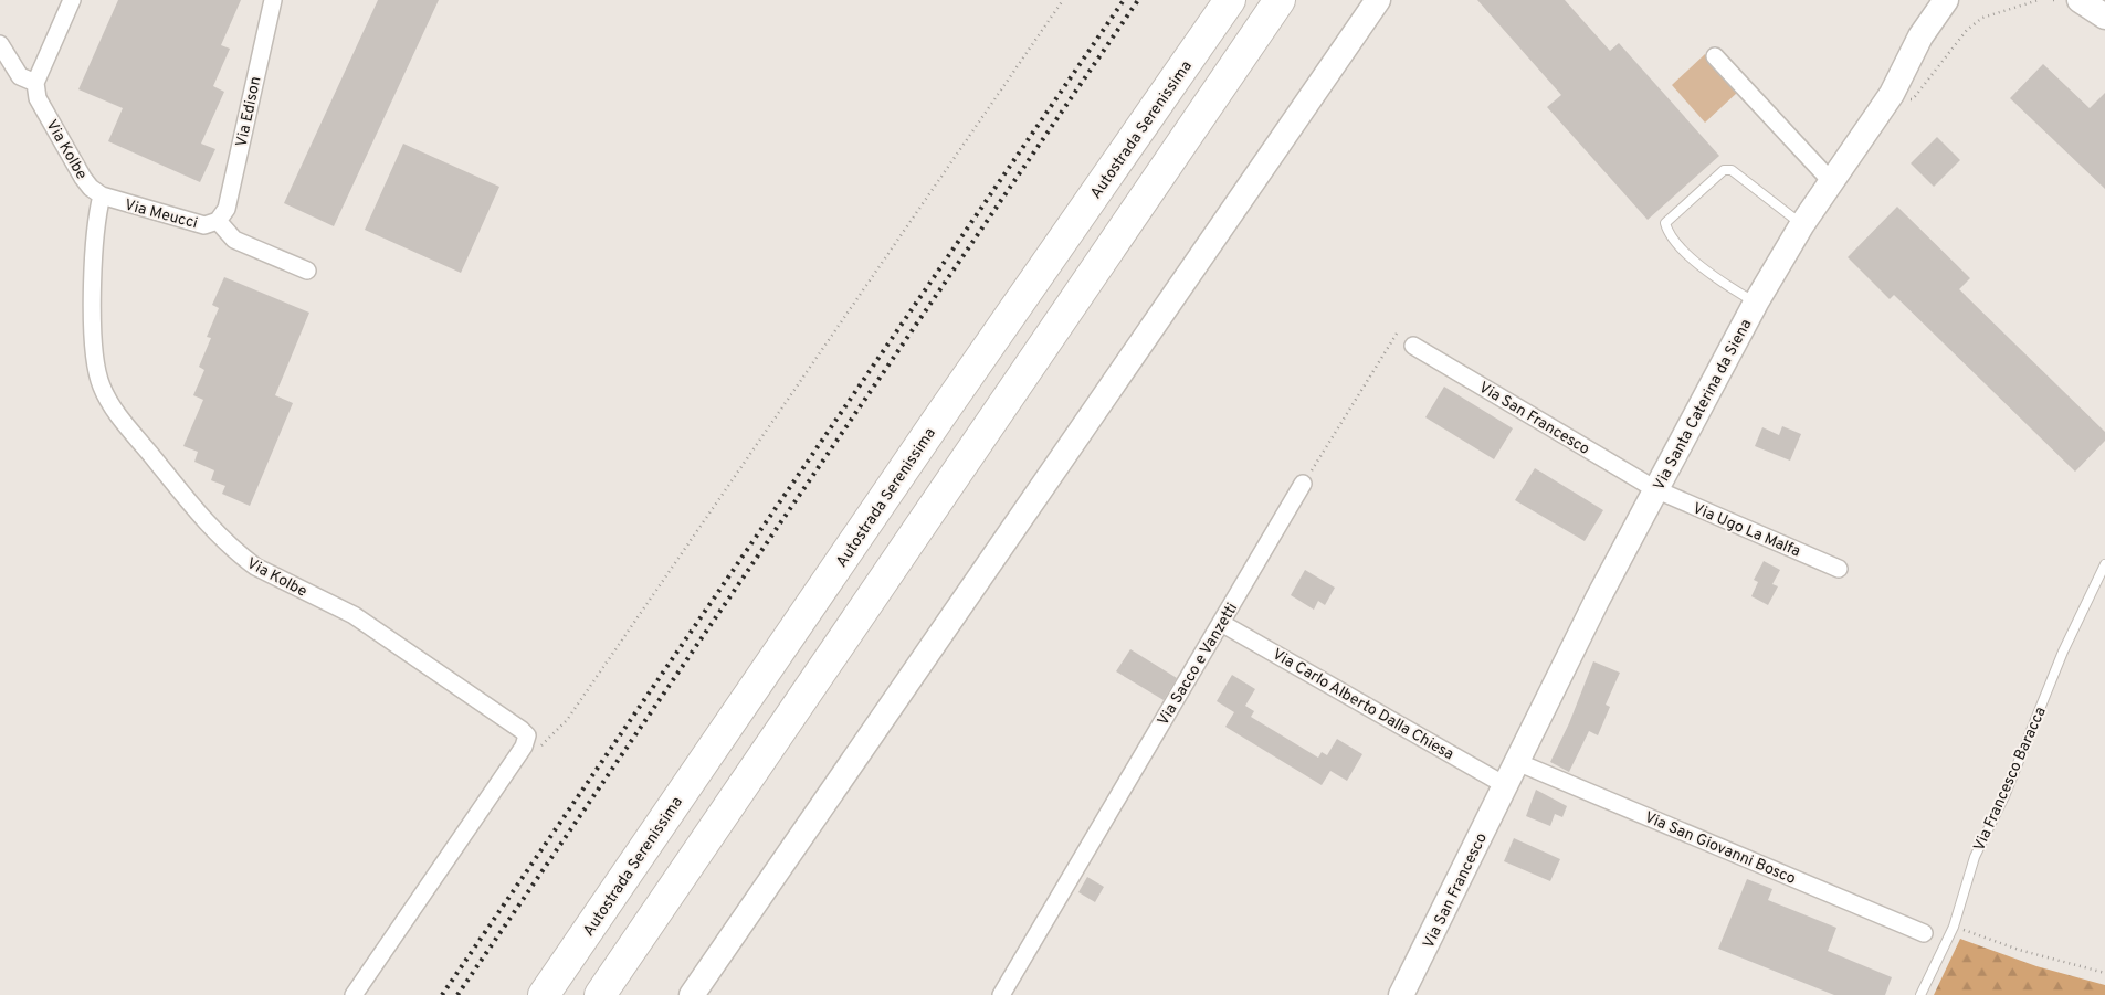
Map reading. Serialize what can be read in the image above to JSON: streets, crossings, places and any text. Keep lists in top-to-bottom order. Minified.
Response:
{"streets":{"highway":["Autostrada Serenissima"],"street":["Via Edison","Via Kolbe","Via Meucci","Via Santa Caterina da Siena","Via San Francesco","Via Ugo La Malfa","Via Sacco e Vanzetti","Via Carlo Alberto Dalla Chiesa","Via San Giovanni Bosco"],"lane":["Via Francesco Baracca"]},"crossings":[["Via Edison","Via Meucci"],["Via Kolbe","Via Meucci"],["Via Santa Caterina da Siena","Via San Francesco"],["Via Santa Caterina da Siena","Via Ugo La Malfa"],["Via Santa Caterina da Siena","Via Carlo Alberto Dalla Chiesa"],["Via Santa Caterina da Siena","Via San Giovanni Bosco"],["Via San Francesco","Via Ugo La Malfa"],["Via San Francesco","Via Carlo Alberto Dalla Chiesa"],["Via Sacco e Vanzetti","Via Carlo Alberto Dalla Chiesa"]]}
